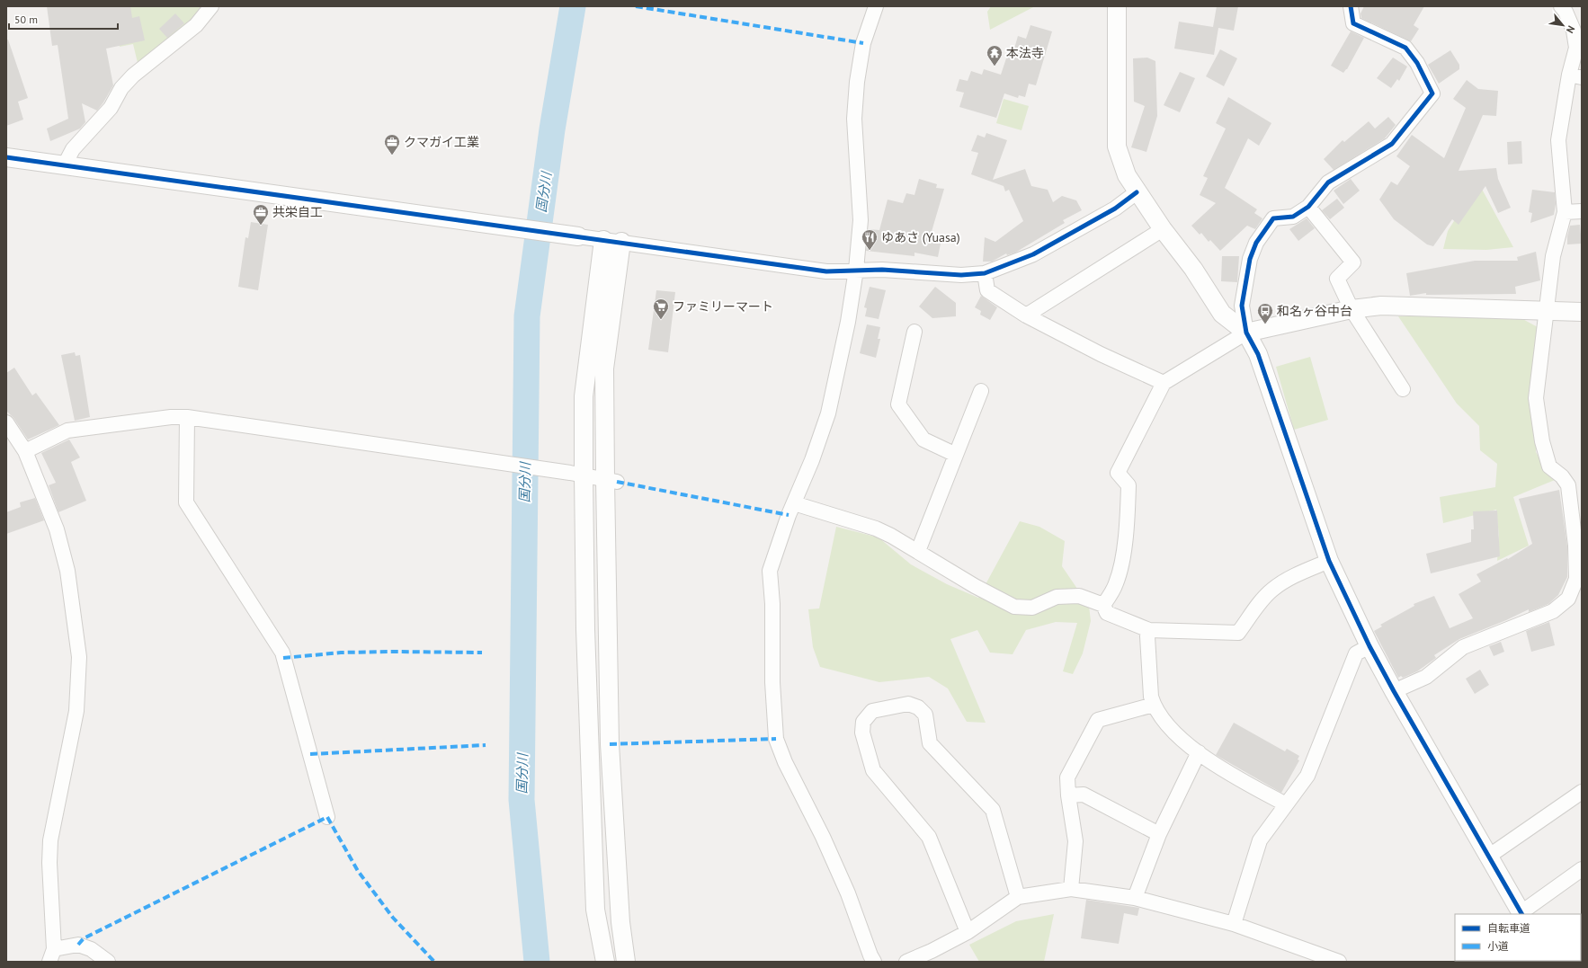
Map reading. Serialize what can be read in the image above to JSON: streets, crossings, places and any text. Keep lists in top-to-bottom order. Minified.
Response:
{"water":["国分川"],"places":{"temple":["本法寺"],"office":["クマガイ工業","共栄自工"],"restaurant":["ゆあさ (Yuasa)"],"supermarket":["ファミリーマート"],"bus stop":["和名ヶ谷中台"]},"legend":["自転車道","小道"],"scale_bar":"50 m","north":"bottom right"}
